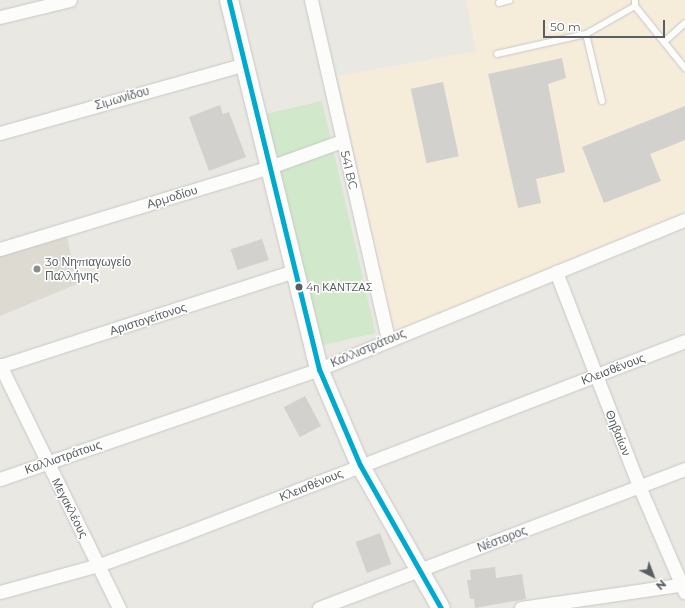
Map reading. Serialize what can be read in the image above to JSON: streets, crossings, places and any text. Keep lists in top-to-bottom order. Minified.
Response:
{"streets":{"street":["Σιμωνίδου","541 BC","Αρμοδίου","Αριστογείτονος","Καλλιστράτους","Κλεισθένους","Θηβαίων","Μεγακλέους","Νέστορος"]},"crossings":[["541 BC","Αρμοδίου"],["541 BC","Καλλιστράτους"],["Αριστογείτονος","Μεγακλέους"],["Καλλιστράτους","Θηβαίων"],["Καλλιστράτους","Μεγακλέους"],["Κλεισθένους","Θηβαίων"],["Κλεισθένους","Μεγακλέους"],["Θηβαίων","Νέστορος"]],"places":["3ο Νηπιαγωγείο Παλλήνης","4η ΚΑΝΤΖΑΣ"],"scale_bar":"50 m","north":"bottom right"}
